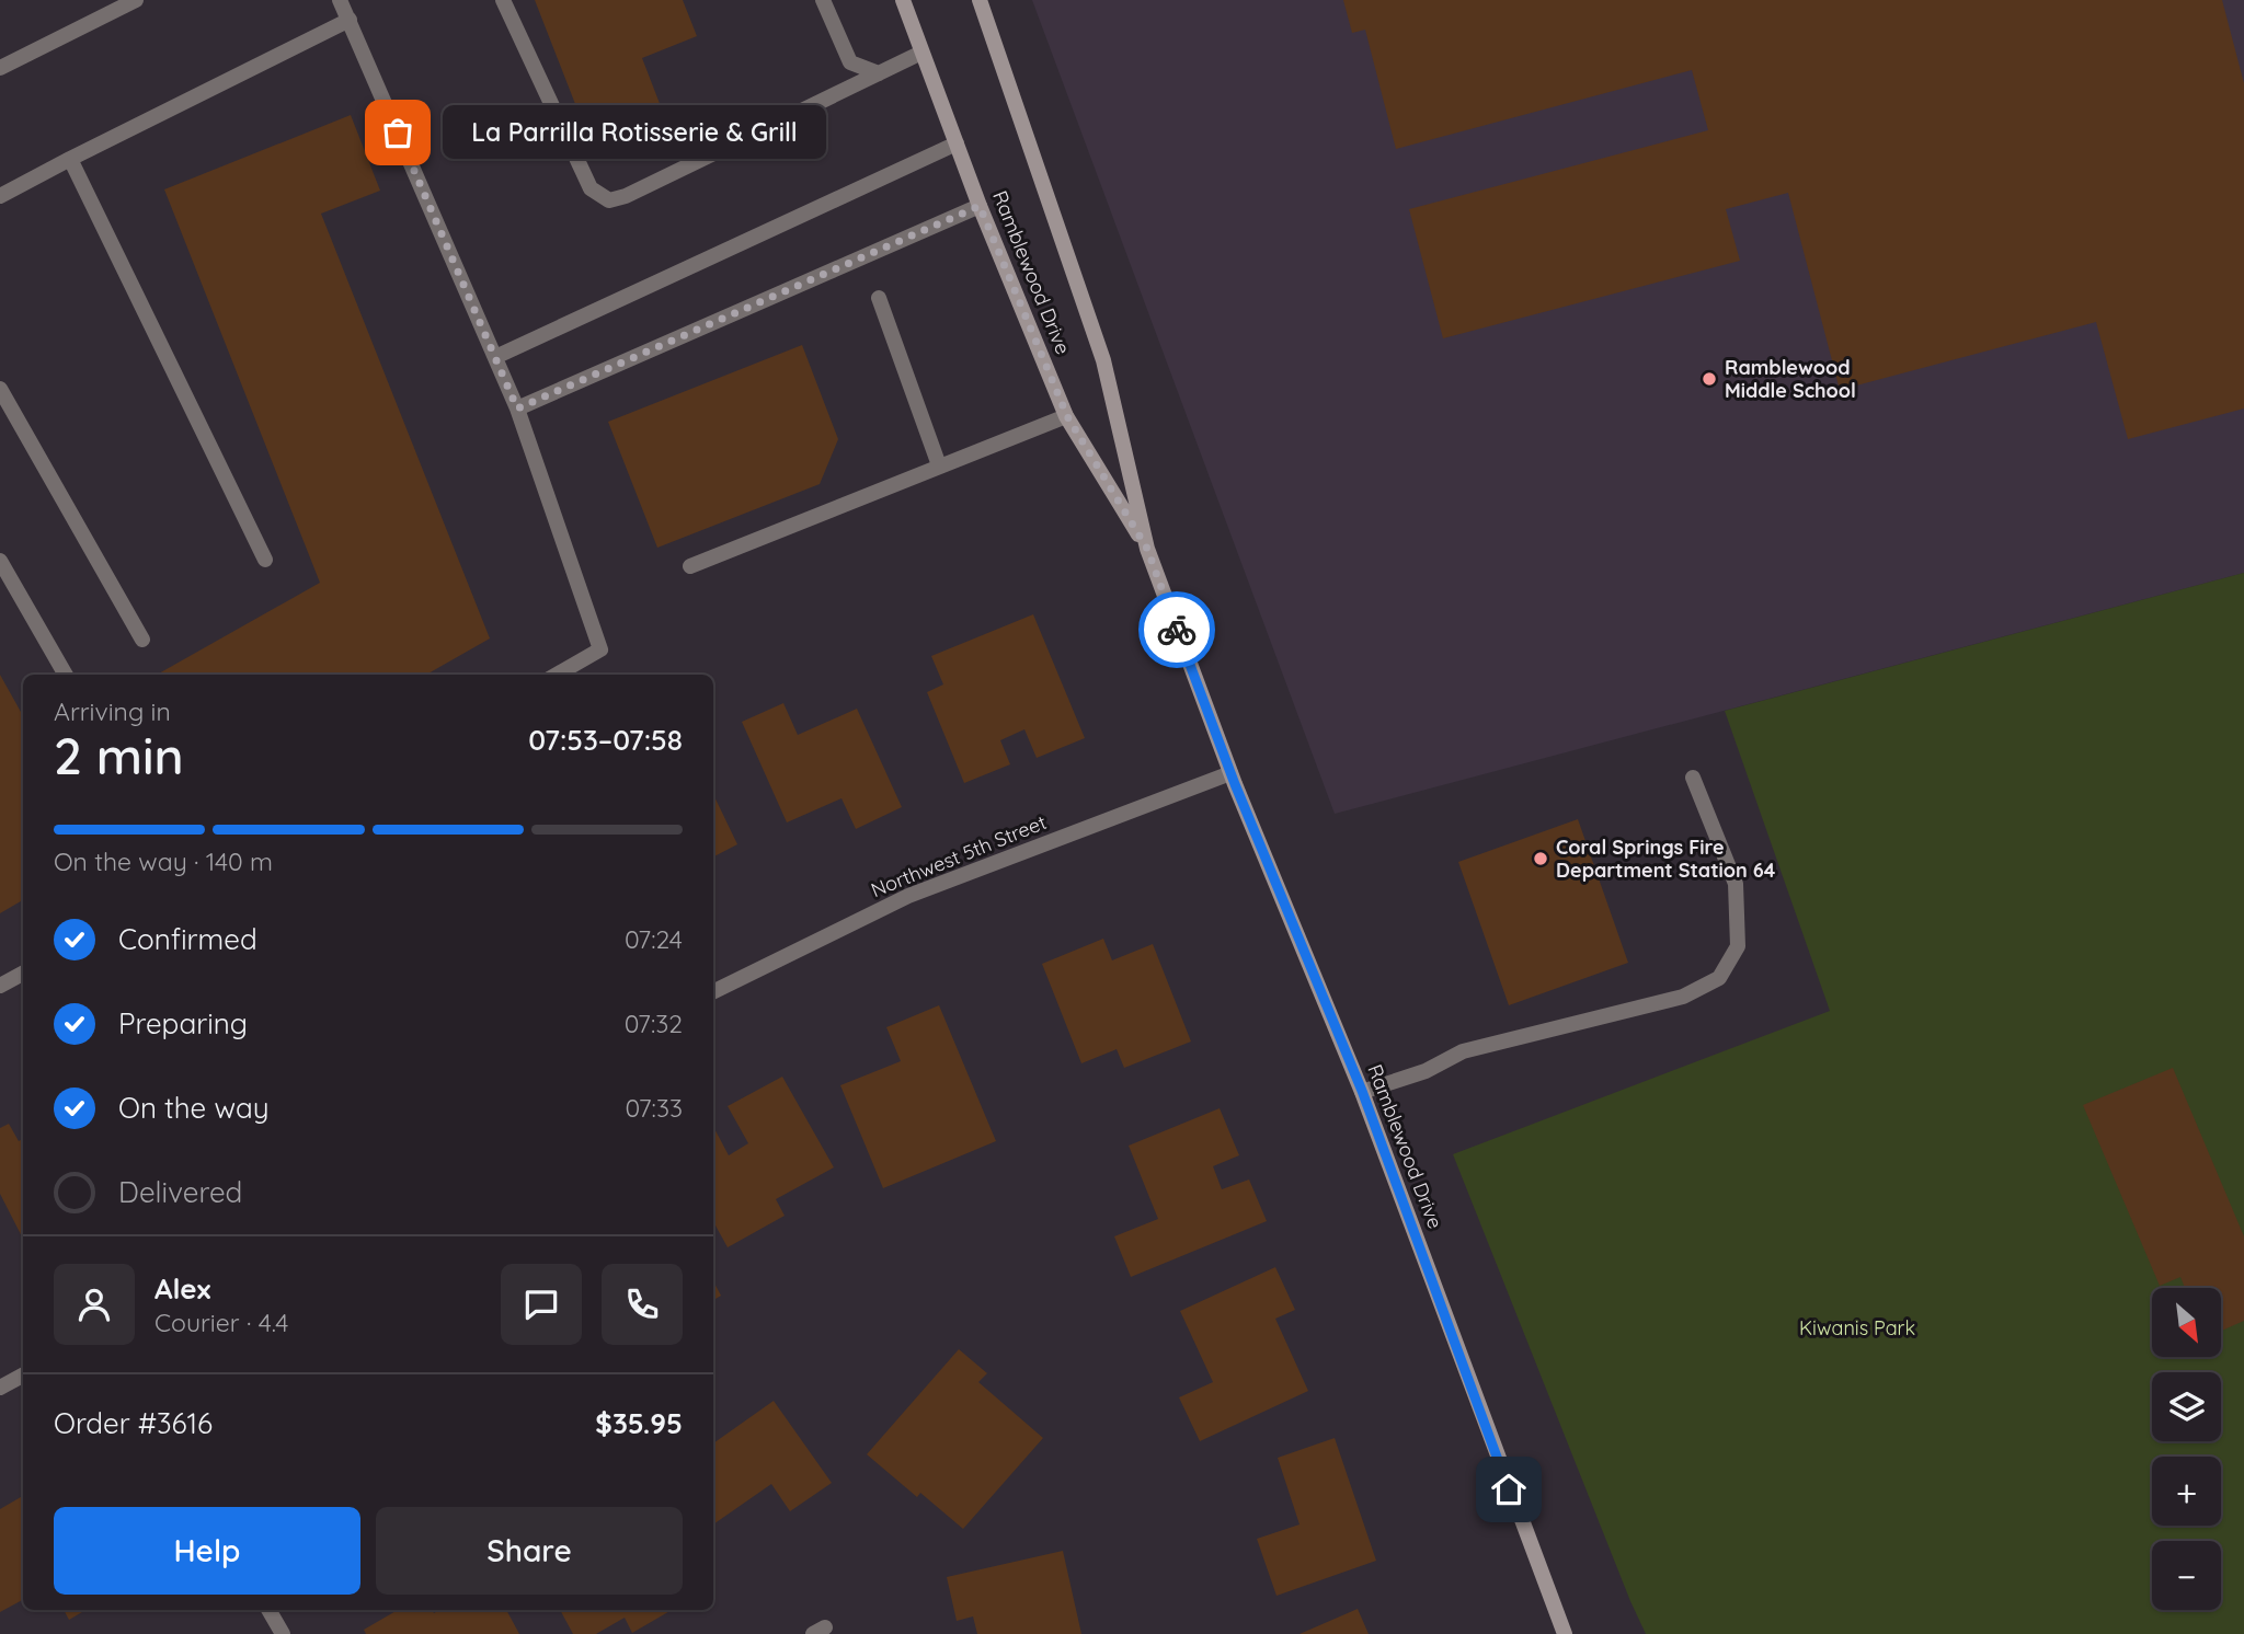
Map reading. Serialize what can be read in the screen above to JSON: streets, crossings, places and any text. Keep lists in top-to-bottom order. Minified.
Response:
{"streets":{"street":["Ramblewood Drive","Northwest 5th Street"]},"crossings":[["Ramblewood Drive","Northwest 5th Street"]],"parks":["Kiwanis Park"],"places":["La Parrilla Rotisserie & Grill","Ramblewood Middle School","Coral Springs Fire Department Station 64"],"north":"bottom right","page":{"bubble":"La Parrilla Rotisserie & Grill","heading":["2 min","Arriving in","07:53–07:58"],"panel":["Alex","Courier · 4.4","Order #3616","$35.95"],"bar":"On the way · 140 m","list":[["Confirmed","07:24"],["Preparing","07:32"],["On the way","07:33"],"Delivered"],"map_buttons":["+","−"],"buttons":["Help","Share"]}}
